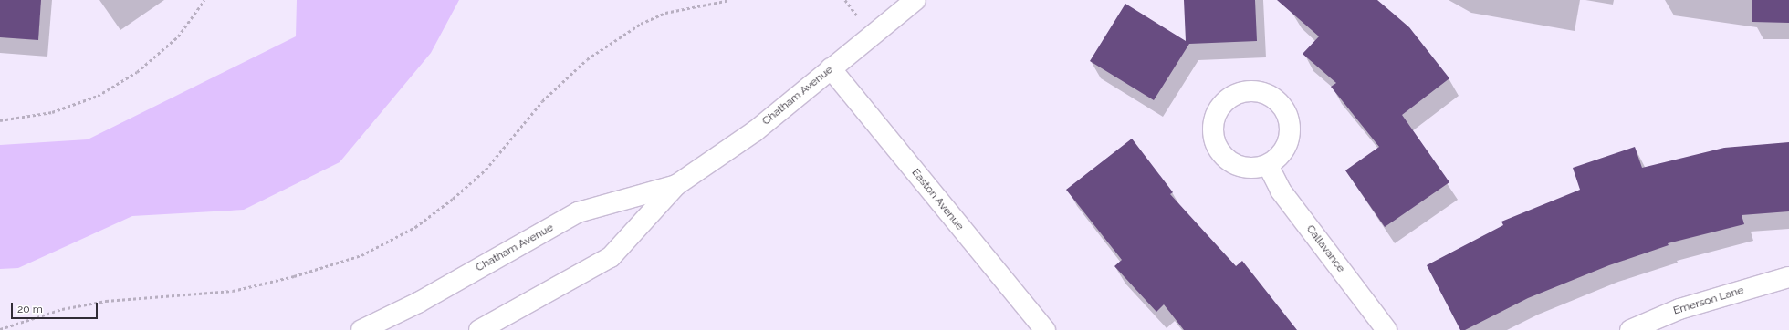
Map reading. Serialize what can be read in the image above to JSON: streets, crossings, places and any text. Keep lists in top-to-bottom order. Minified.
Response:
{"streets":{"street":["Chatham Avenue","Easton Avenue","Callavance","Emerson Lane"]},"crossings":[["Chatham Avenue","Easton Avenue"]],"scale_bar":"20 m"}
